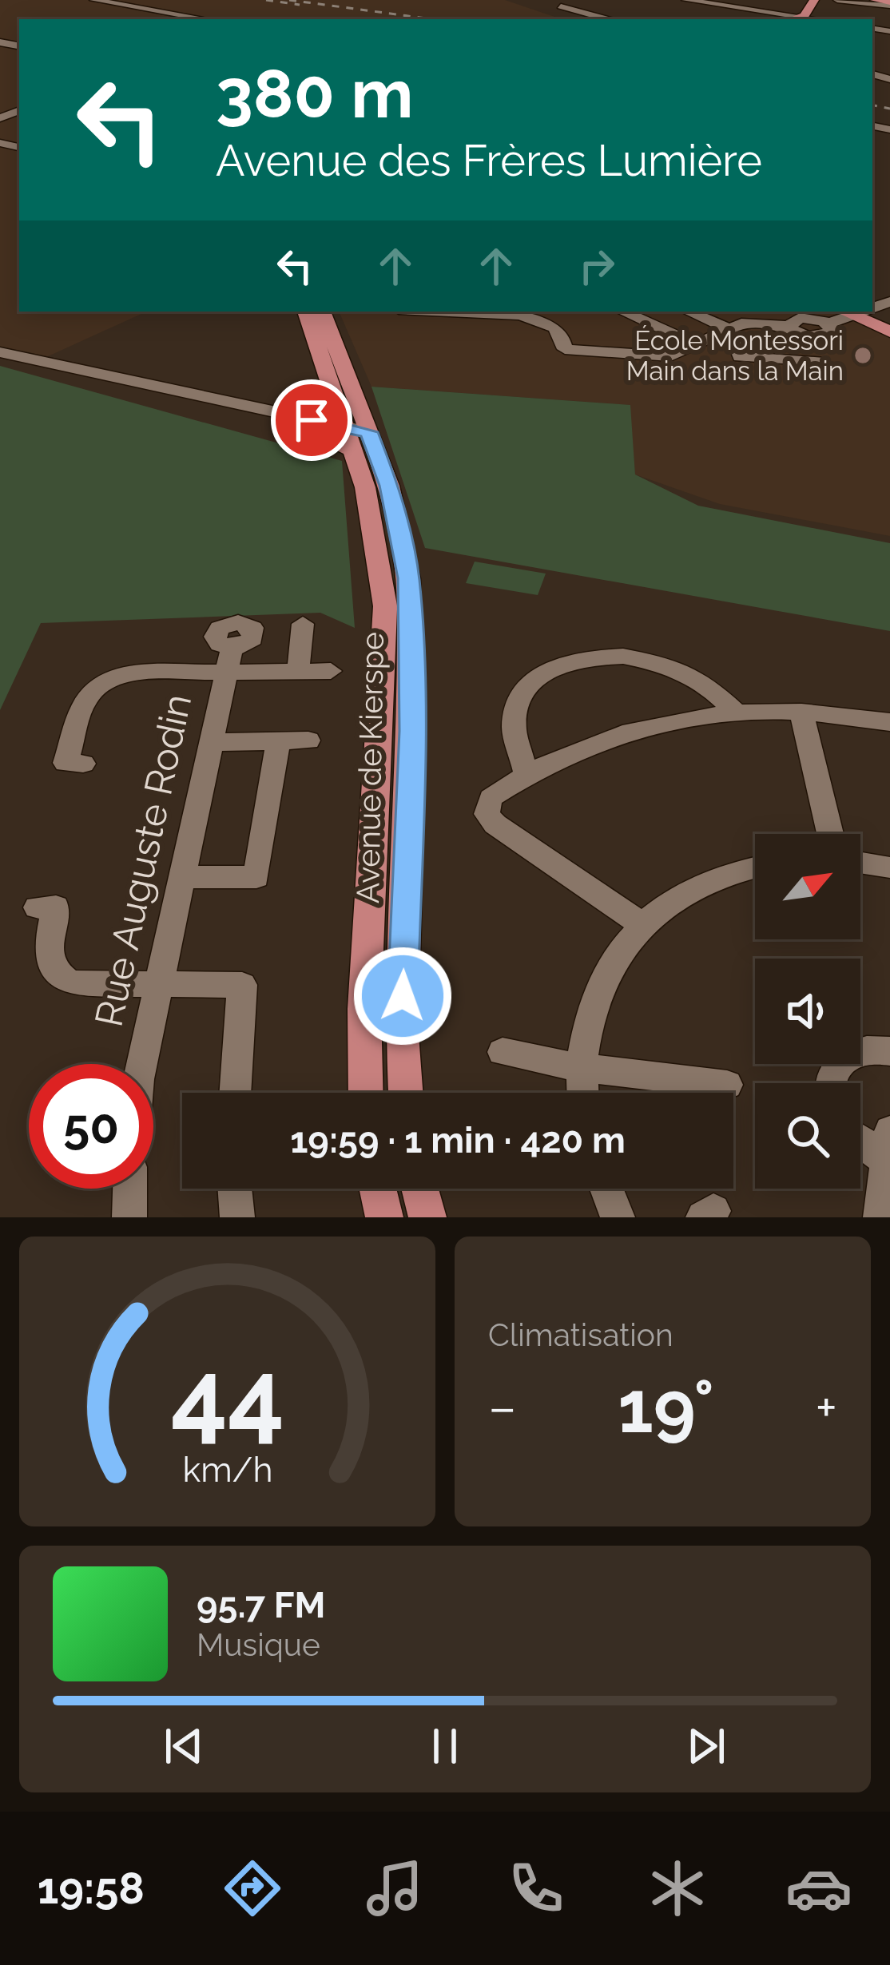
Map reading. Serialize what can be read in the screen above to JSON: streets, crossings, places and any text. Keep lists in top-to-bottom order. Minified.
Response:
{"streets":{"main road":["Avenue de Kierspe"],"street":["Rue Auguste Rodin"]},"places":["École Montessori Main dans la Main"],"north":"top right","page":{"turn":["380 m","Avenue des Frères Lumière"],"limit":"50","trip":"19:59 · 1 min · 420 m","tile":"Climatisation","heat":["−","19°","+"],"song":["95.7 FM","Musique"],"tabs":"19:58","gauge":["44","km/h"]}}
